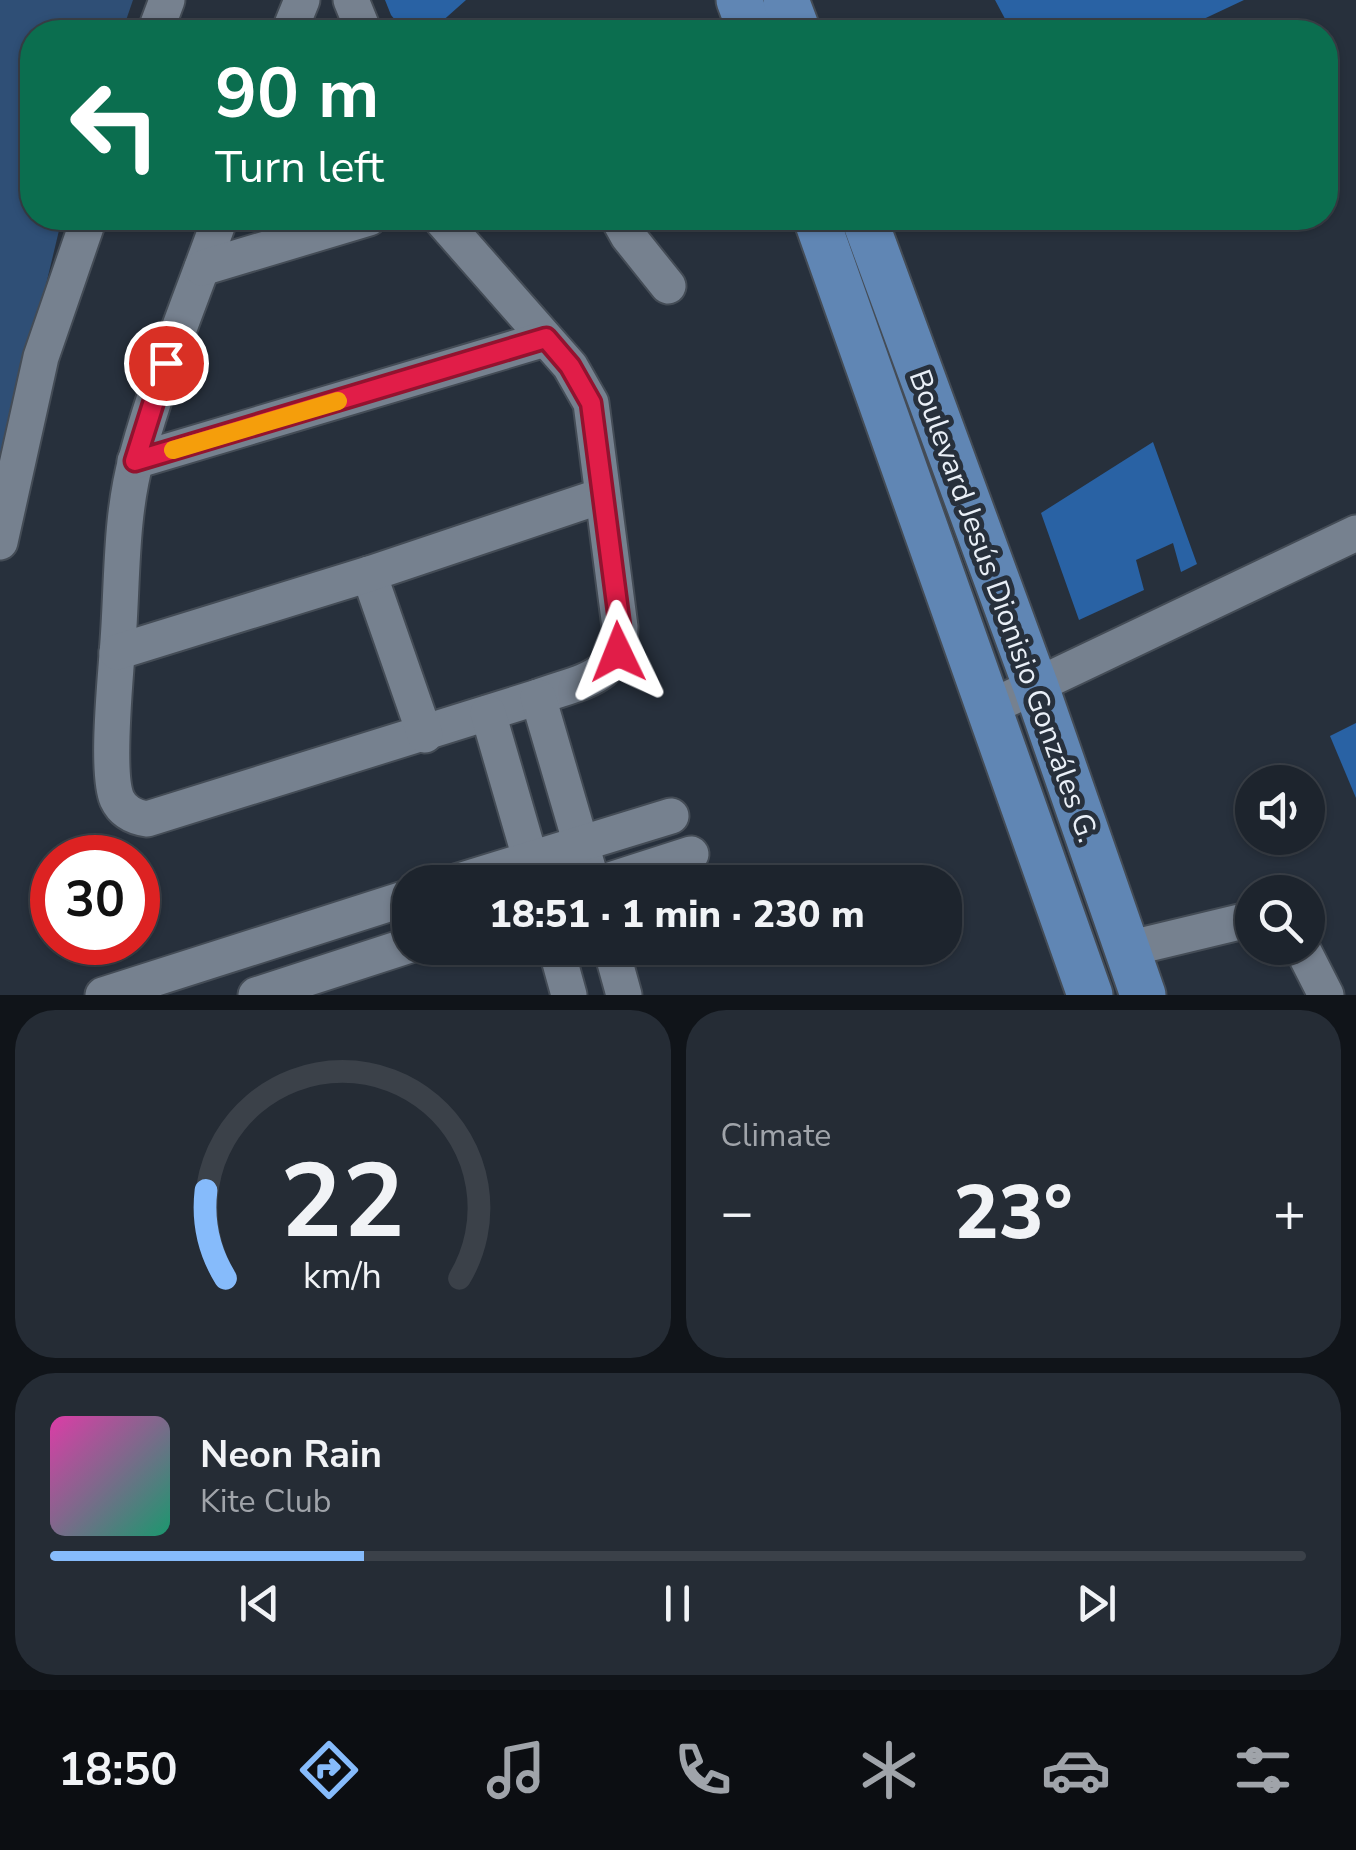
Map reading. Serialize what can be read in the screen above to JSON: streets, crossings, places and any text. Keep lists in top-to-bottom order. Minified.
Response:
{"streets":{"main road":["Boulevard Jesús Dionisio Gonzáles G."]},"page":{"turn":["90 m","Turn left"],"limit":"30","trip":"18:51 · 1 min · 230 m","tile":"Climate","heat":["−","23°","+"],"song":["Neon Rain","Kite Club"],"tabs":"18:50","gauge":["22","km/h"]}}
